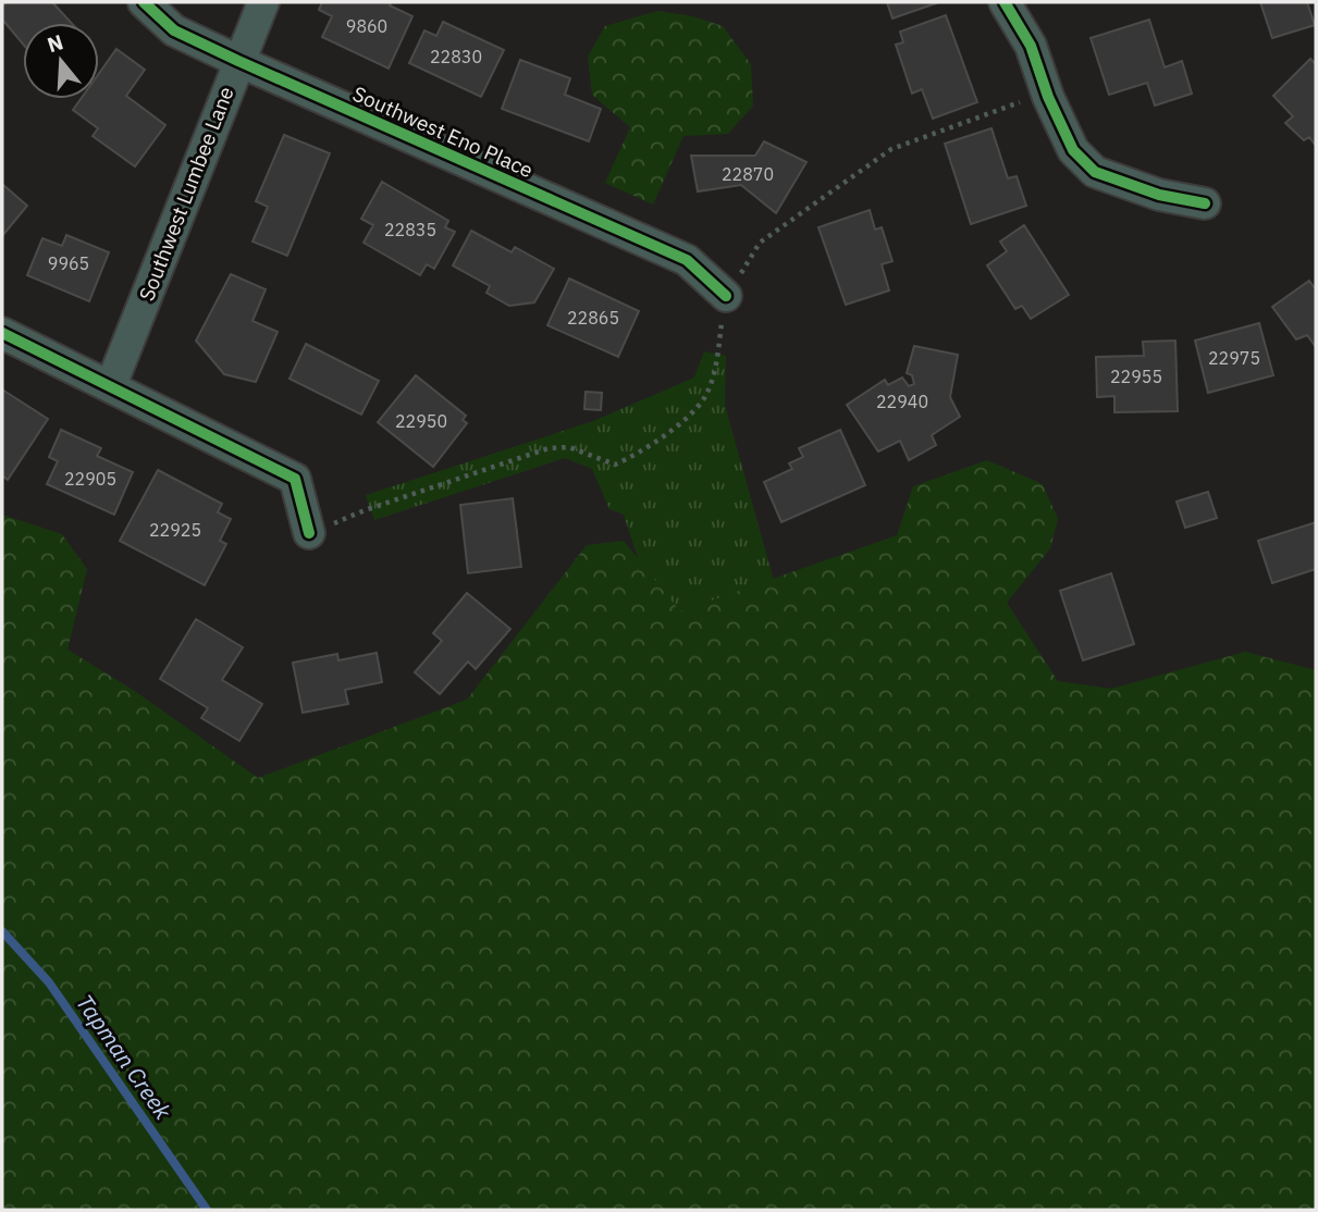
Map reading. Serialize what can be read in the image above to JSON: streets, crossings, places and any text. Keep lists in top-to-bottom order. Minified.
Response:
{"streets":{"street":["Southwest Eno Place","Southwest Lumbee Lane"]},"crossings":[["Southwest Eno Place","Southwest Lumbee Lane"]],"water":["Tapman Creek"],"house_numbers":["9860","22830","22870","22835","9965","22865","22975","22955","22940","22950","22905","22925"],"north":"top"}
